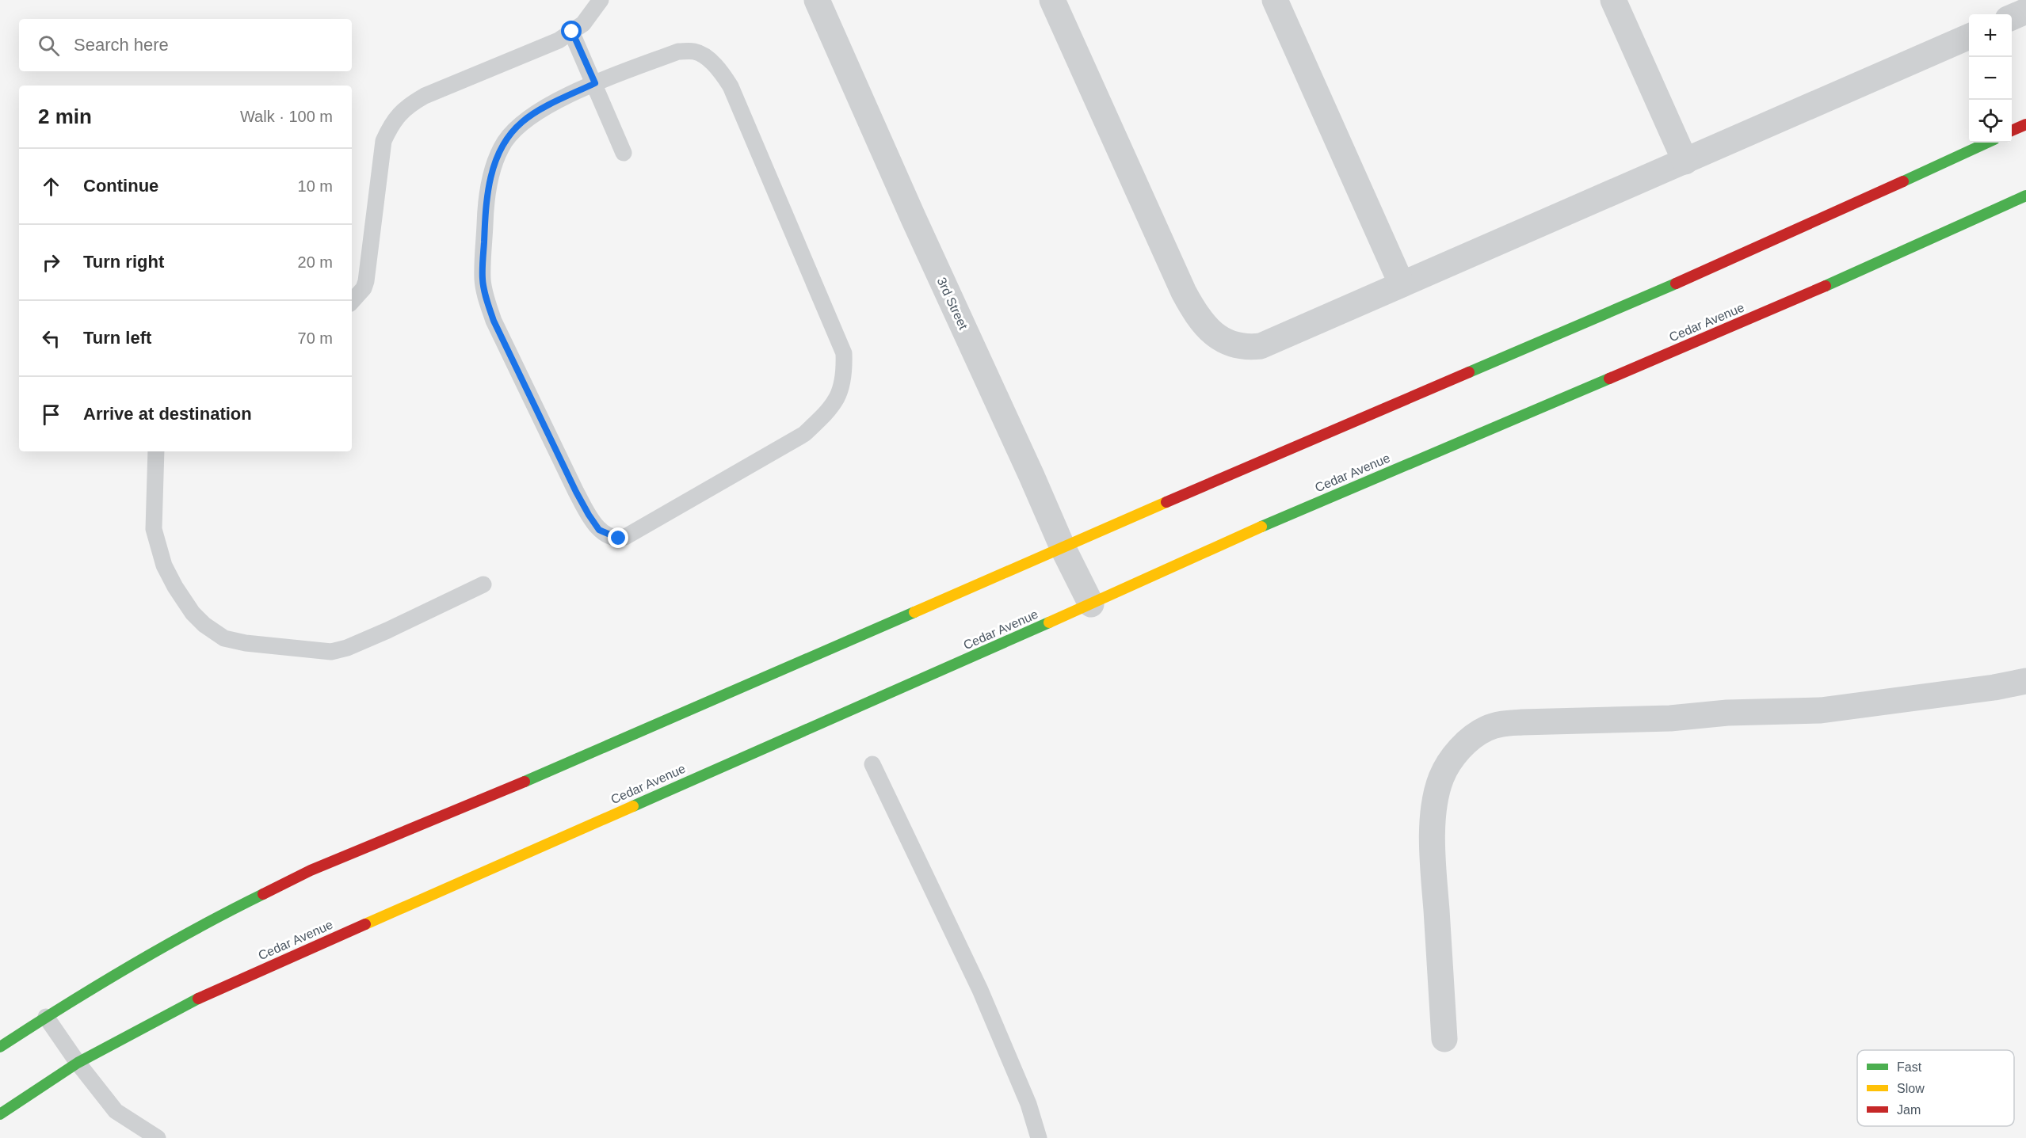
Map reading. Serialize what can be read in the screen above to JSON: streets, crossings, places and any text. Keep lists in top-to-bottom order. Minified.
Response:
{"streets":{"main road":["Cedar Avenue"],"street":["3rd Street"]},"crossings":[["3rd Street","Cedar Avenue"]],"legend":["Fast","Slow","Jam"],"page":{"map_buttons":["+","−"],"search":"Search here","heading":["2 min","Walk · 100 m"],"list":[["Continue","10 m"],["Turn right","20 m"],["Turn left","70 m"],"Arrive at destination"]}}
